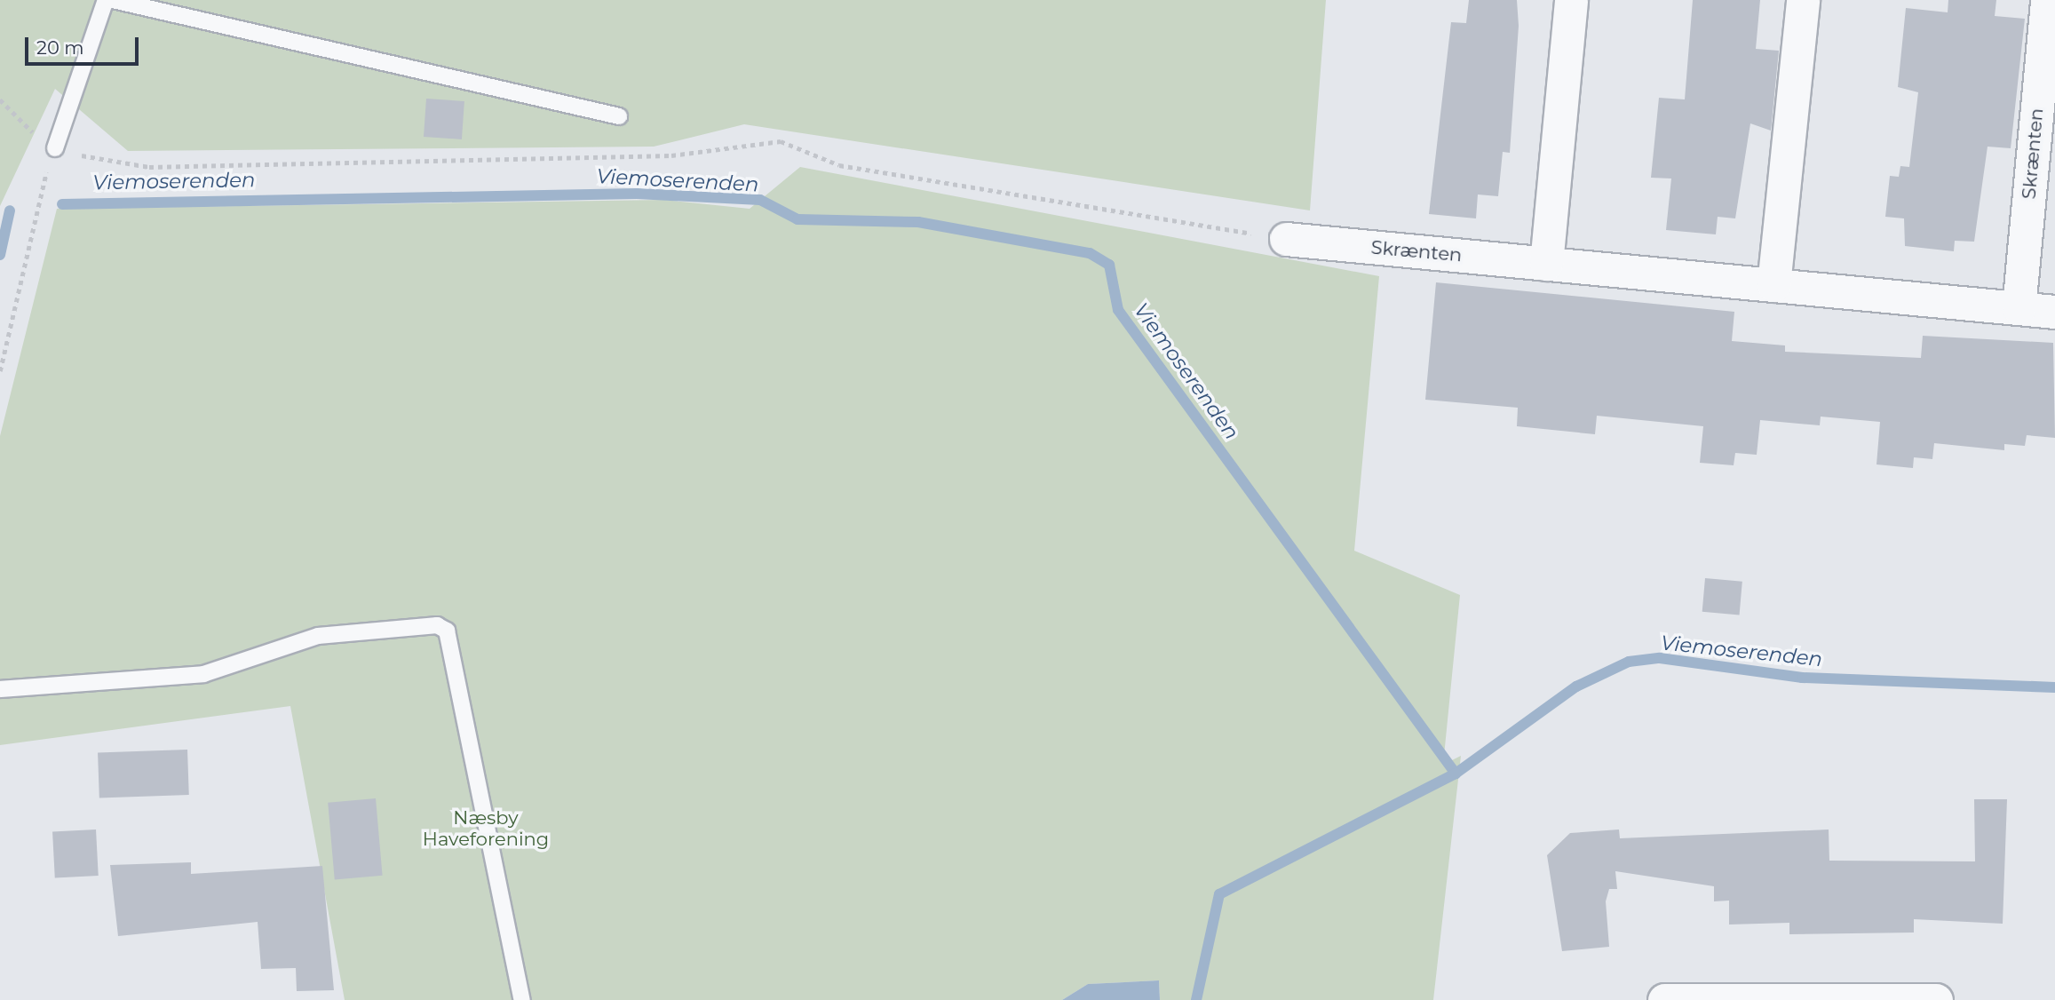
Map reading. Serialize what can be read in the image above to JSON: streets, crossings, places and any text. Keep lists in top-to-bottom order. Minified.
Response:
{"streets":{"street":["Skrænten"]},"water":["Viemoserenden"],"parks":["Næsby Haveforening"],"scale_bar":"20 m"}
